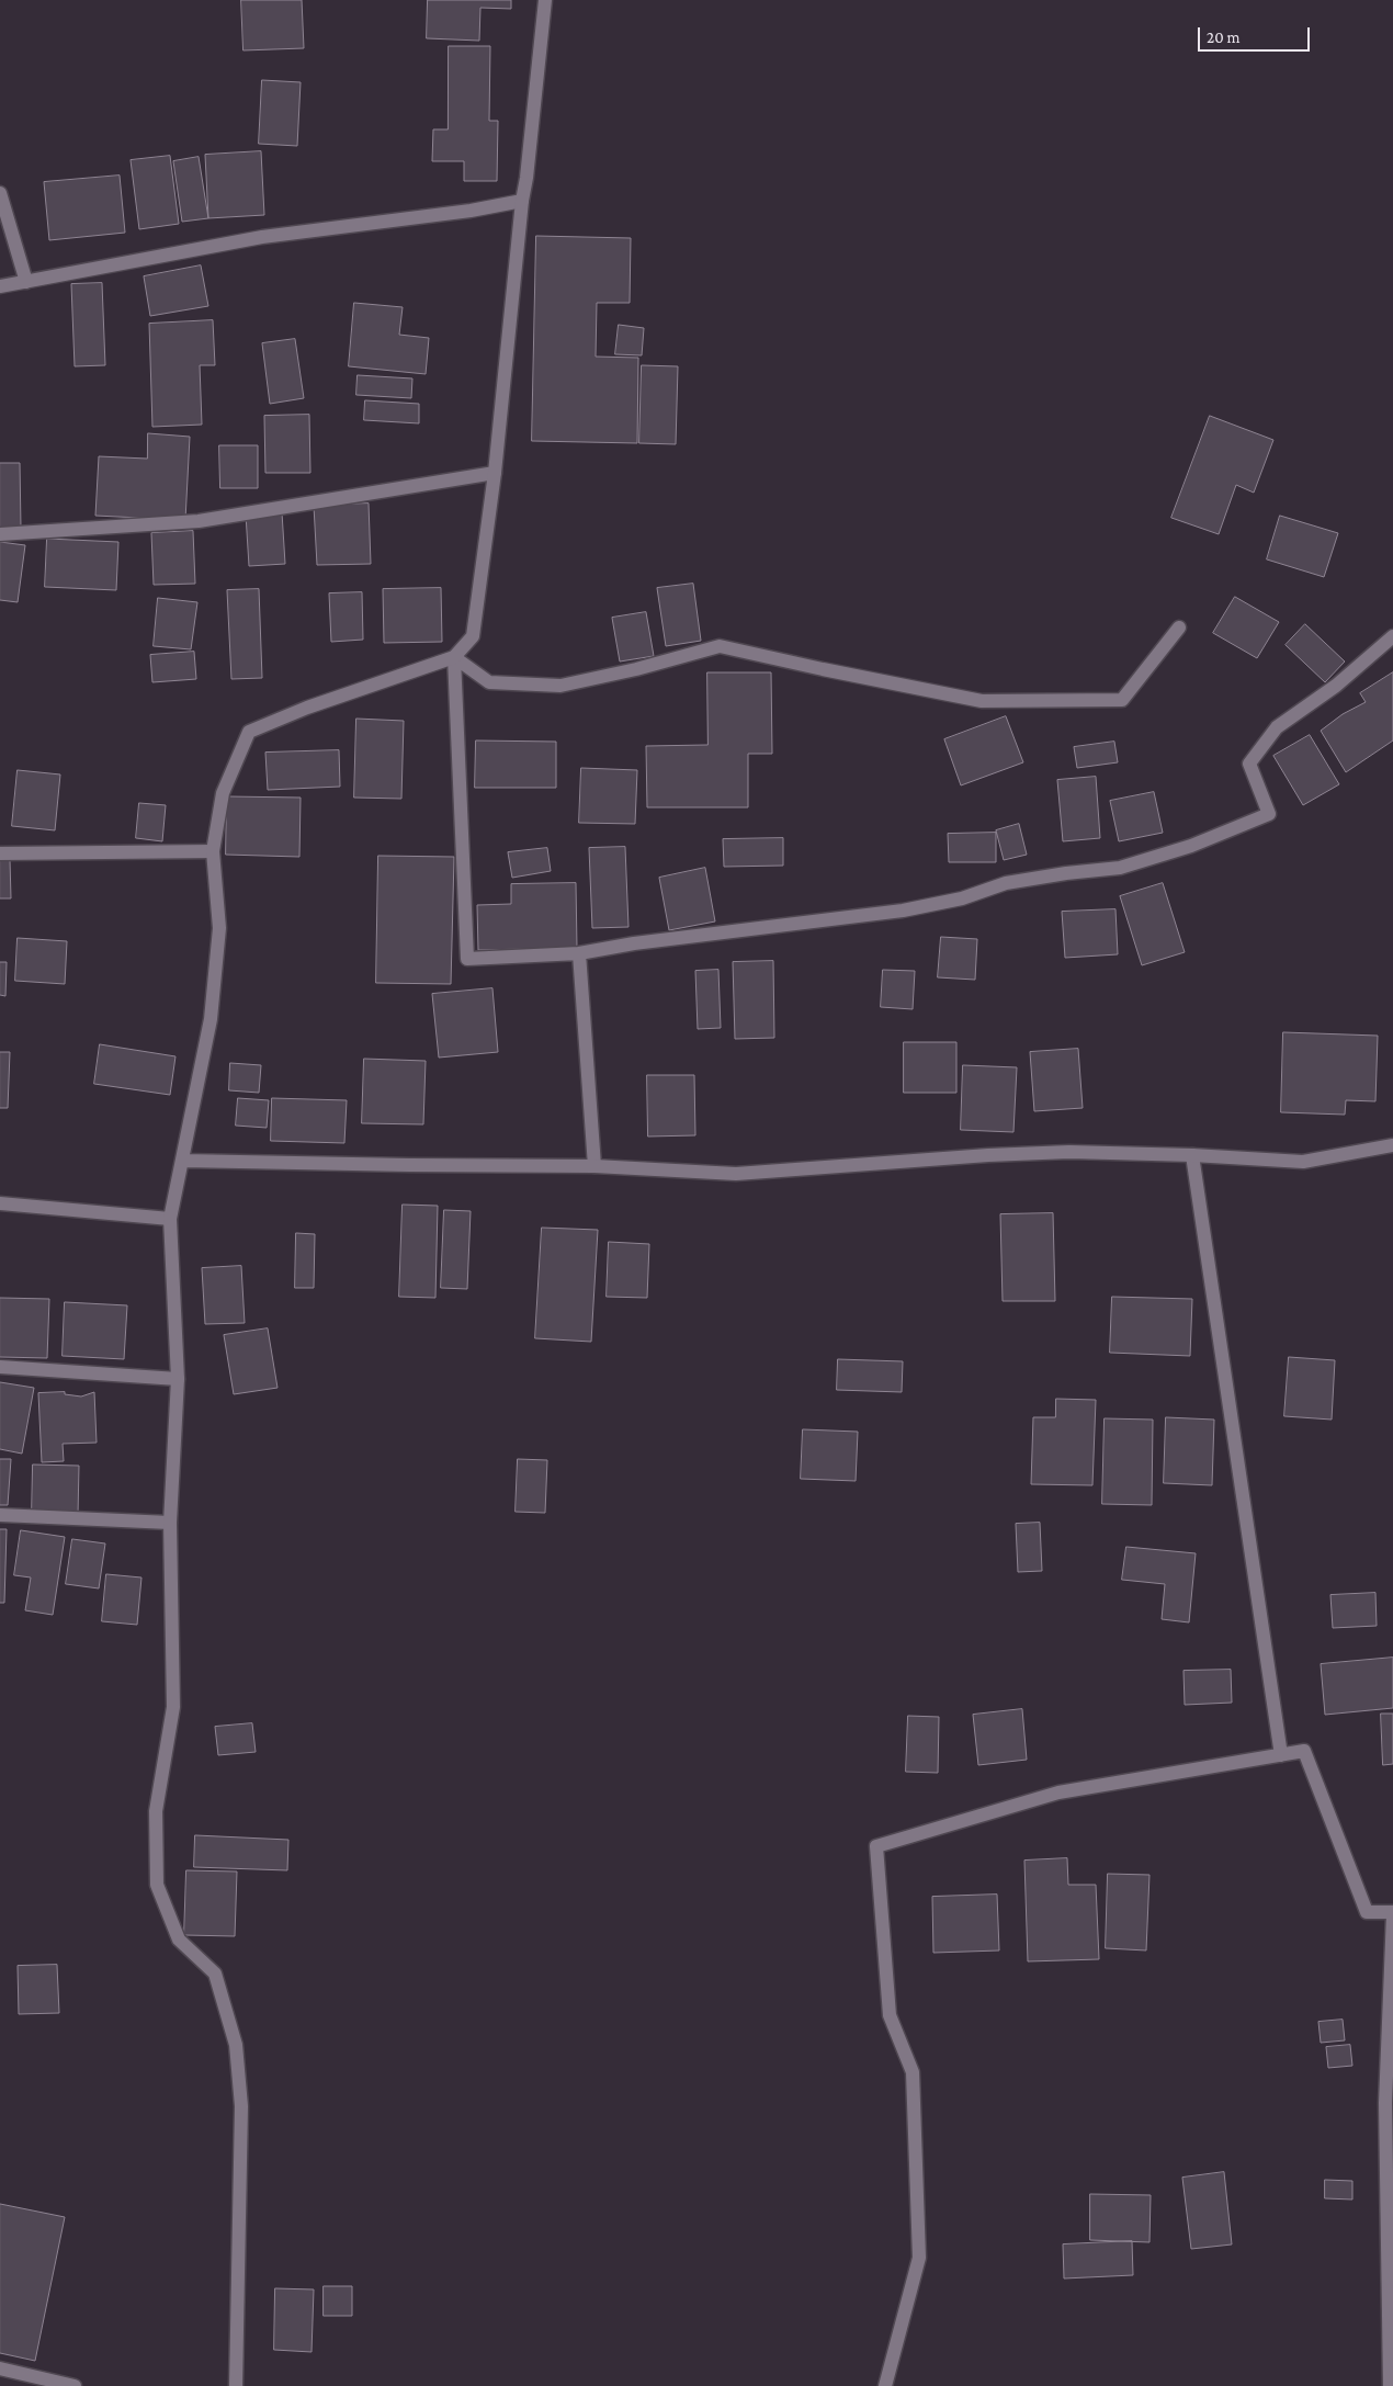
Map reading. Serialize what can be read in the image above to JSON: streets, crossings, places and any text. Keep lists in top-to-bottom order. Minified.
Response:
{"scale_bar":"20 m"}
